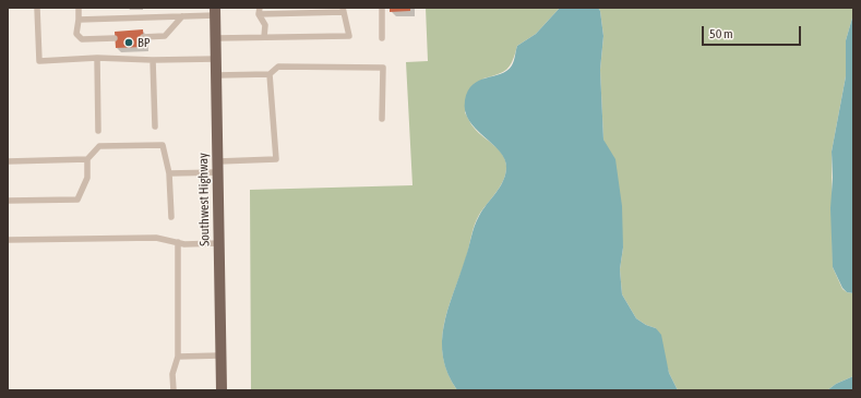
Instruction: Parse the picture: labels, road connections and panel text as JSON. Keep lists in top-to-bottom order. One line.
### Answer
{"streets":{"main road":["Southwest Highway"]},"places":["BP"],"scale_bar":"50 m"}
